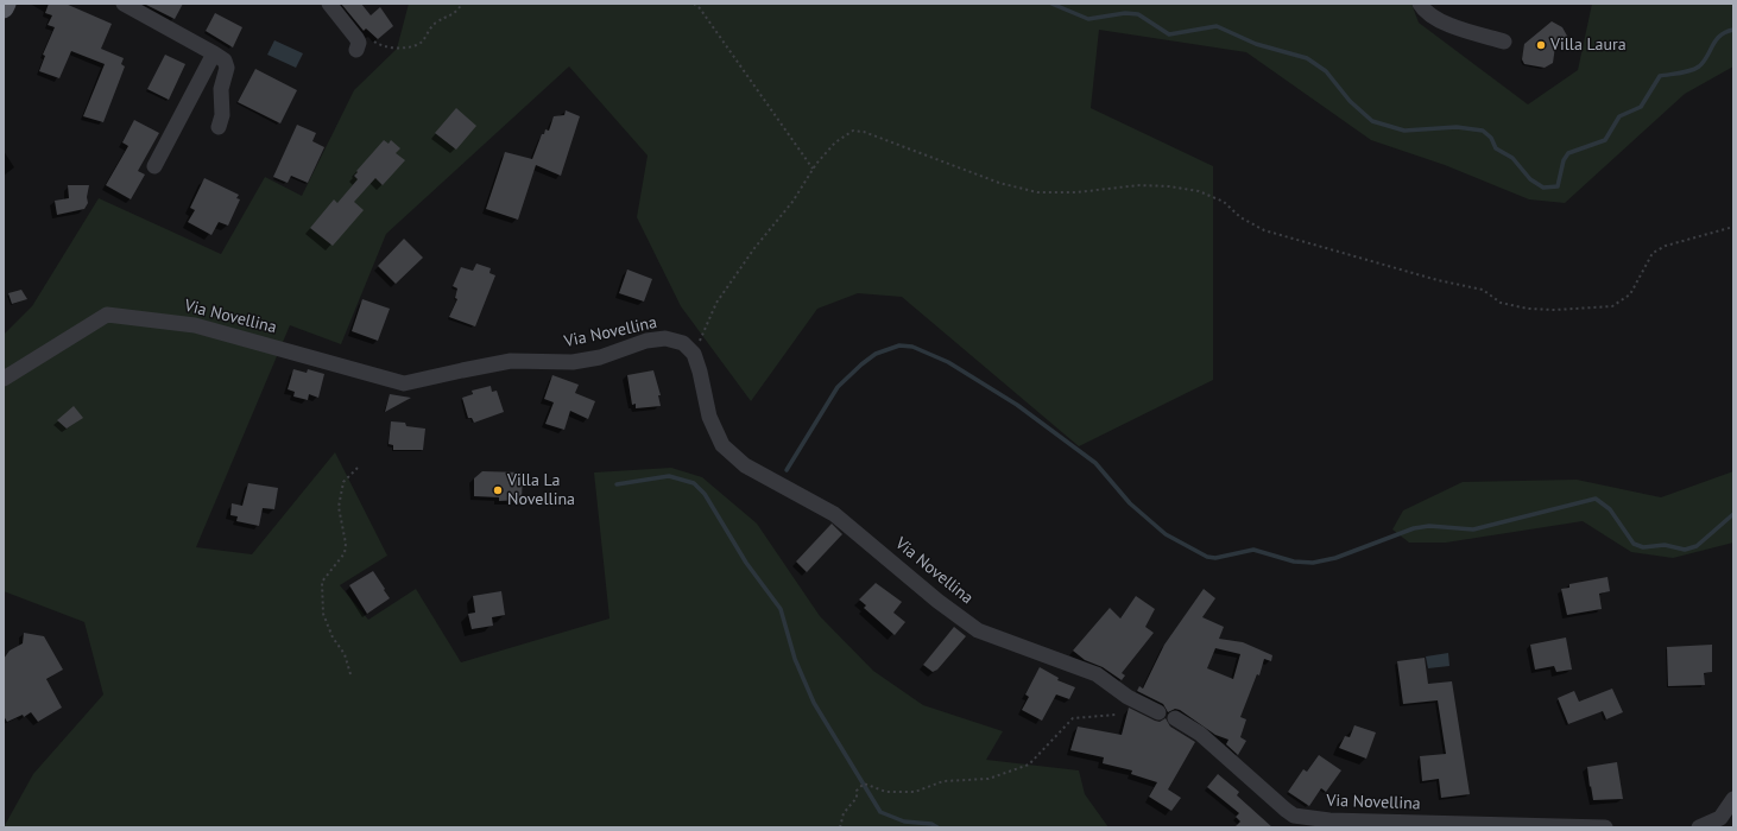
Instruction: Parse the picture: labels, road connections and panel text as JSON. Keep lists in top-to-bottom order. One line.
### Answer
{"streets":{"street":["Via Novellina"]},"places":["Villa Laura","Villa La Novellina"]}
